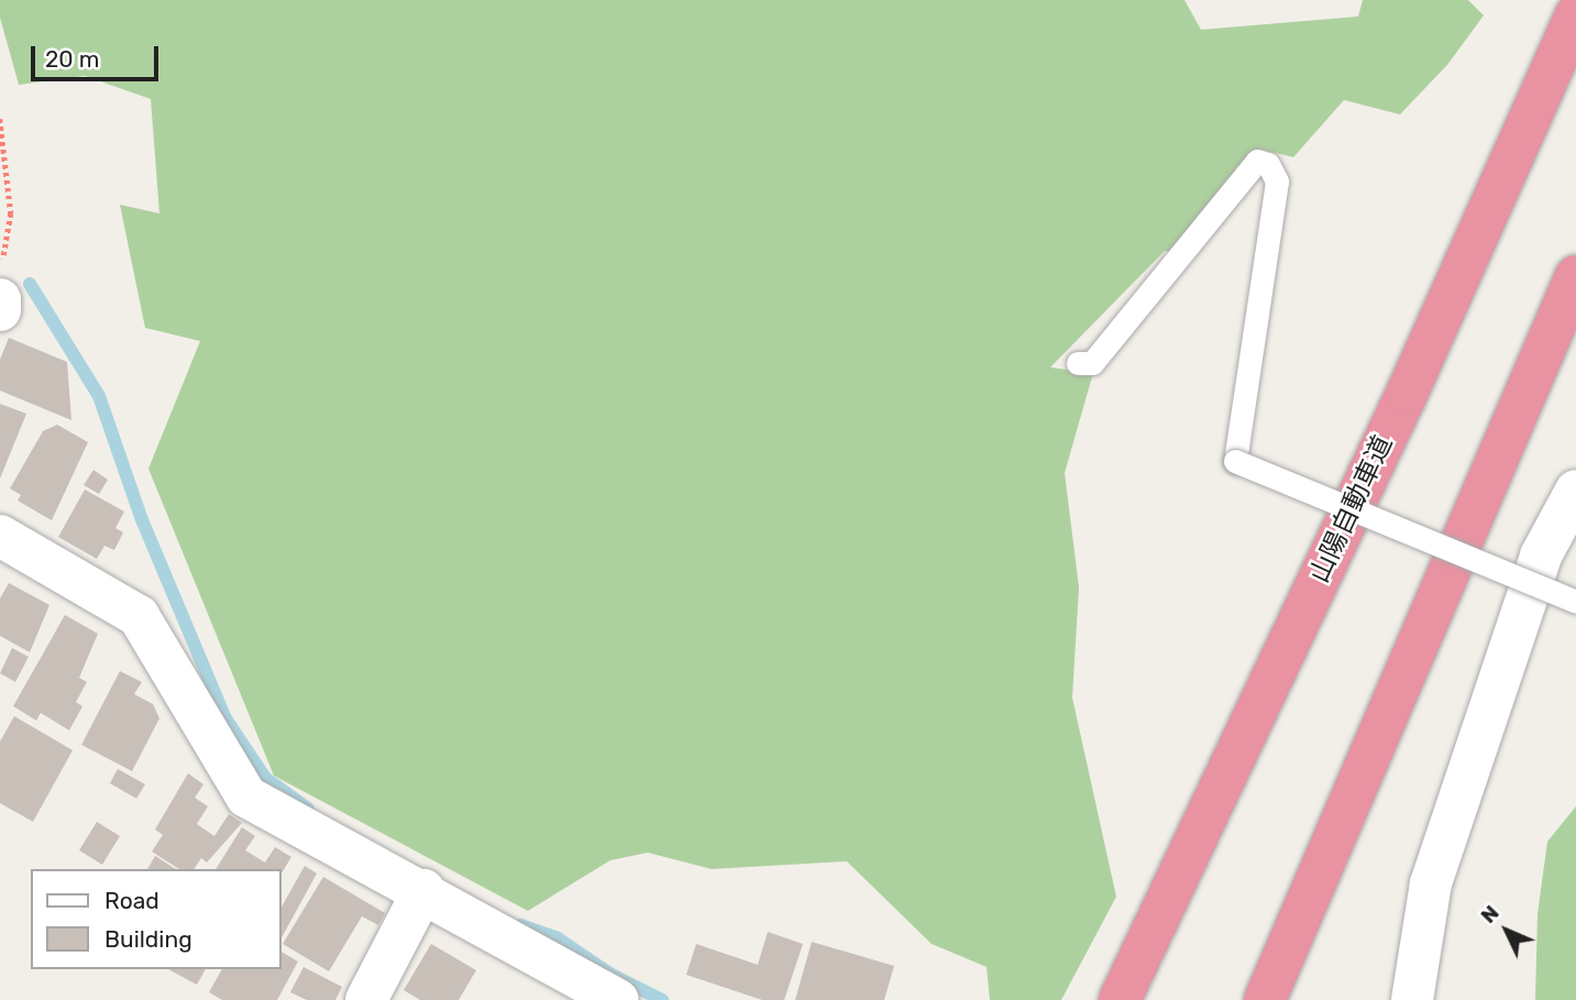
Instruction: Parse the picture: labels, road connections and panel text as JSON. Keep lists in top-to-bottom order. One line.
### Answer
{"streets":{"highway":["山陽自動車道"]},"legend":["Road","Building"],"scale_bar":"20 m","north":"top left"}
